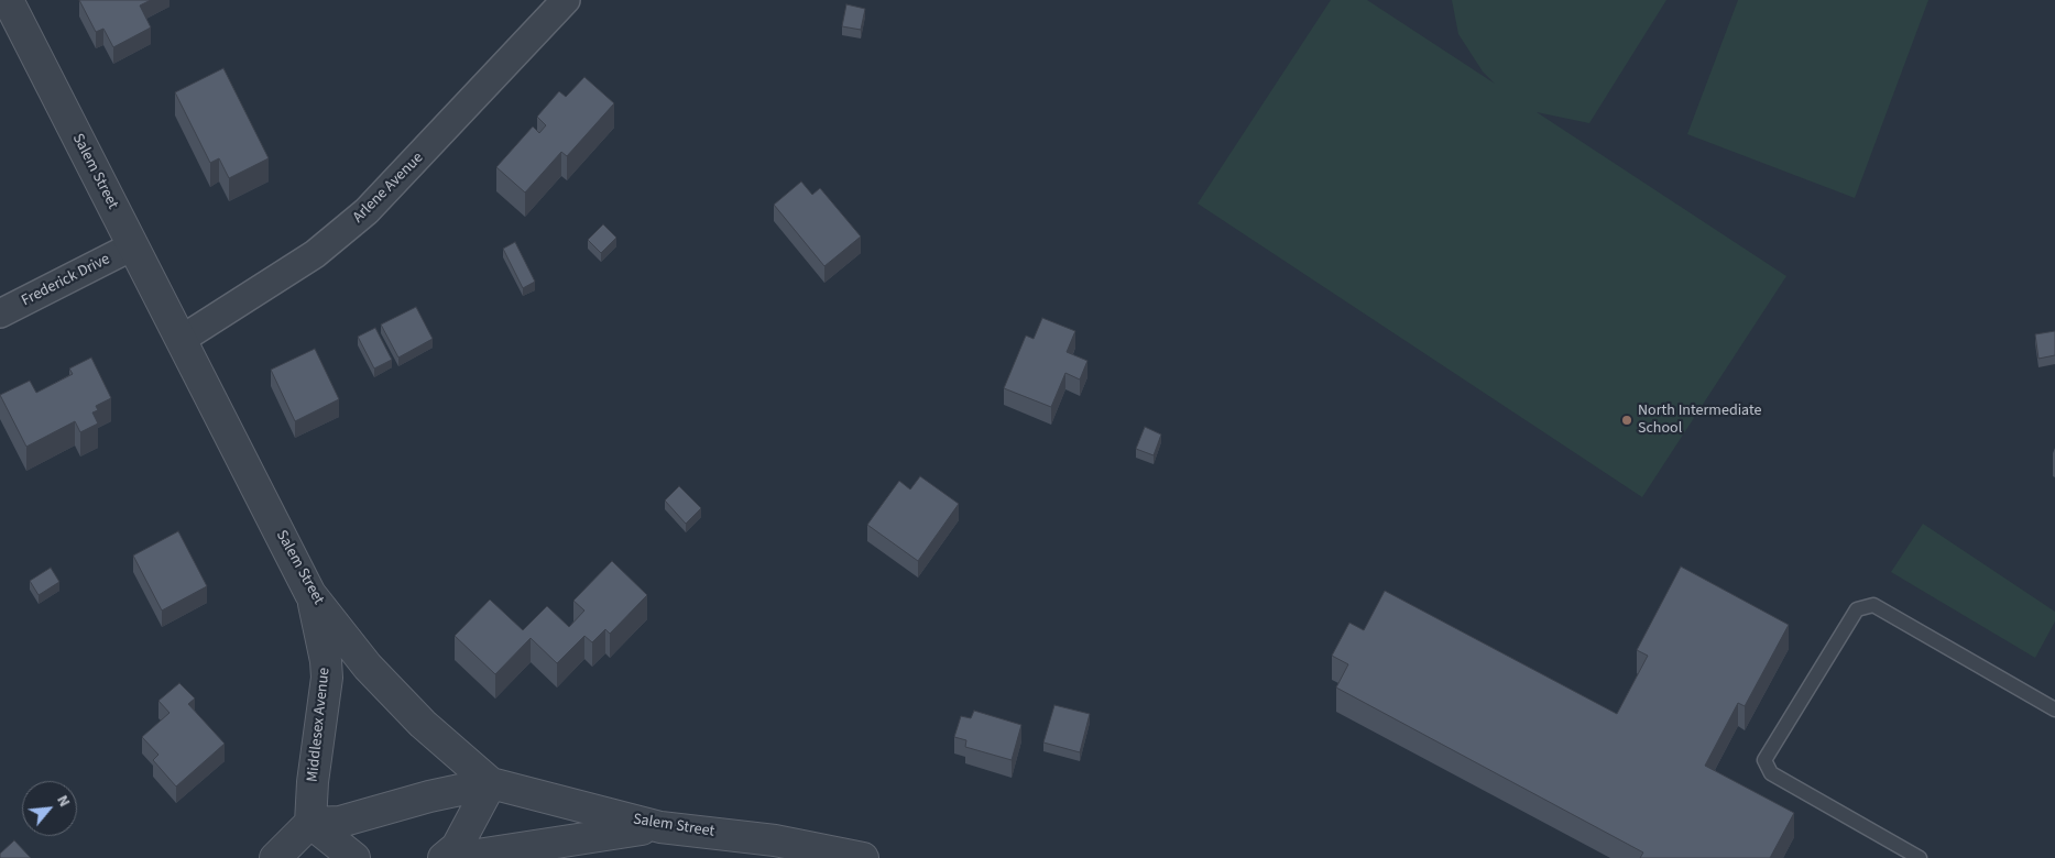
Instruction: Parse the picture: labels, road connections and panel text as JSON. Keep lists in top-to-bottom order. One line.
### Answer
{"streets":{"street":["Salem Street","Arlene Avenue","Frederick Drive","Middlesex Avenue"]},"crossings":[["Salem Street","Arlene Avenue"],["Salem Street","Frederick Drive"],["Salem Street","Middlesex Avenue"]],"places":["North Intermediate School"],"north":"top right"}
